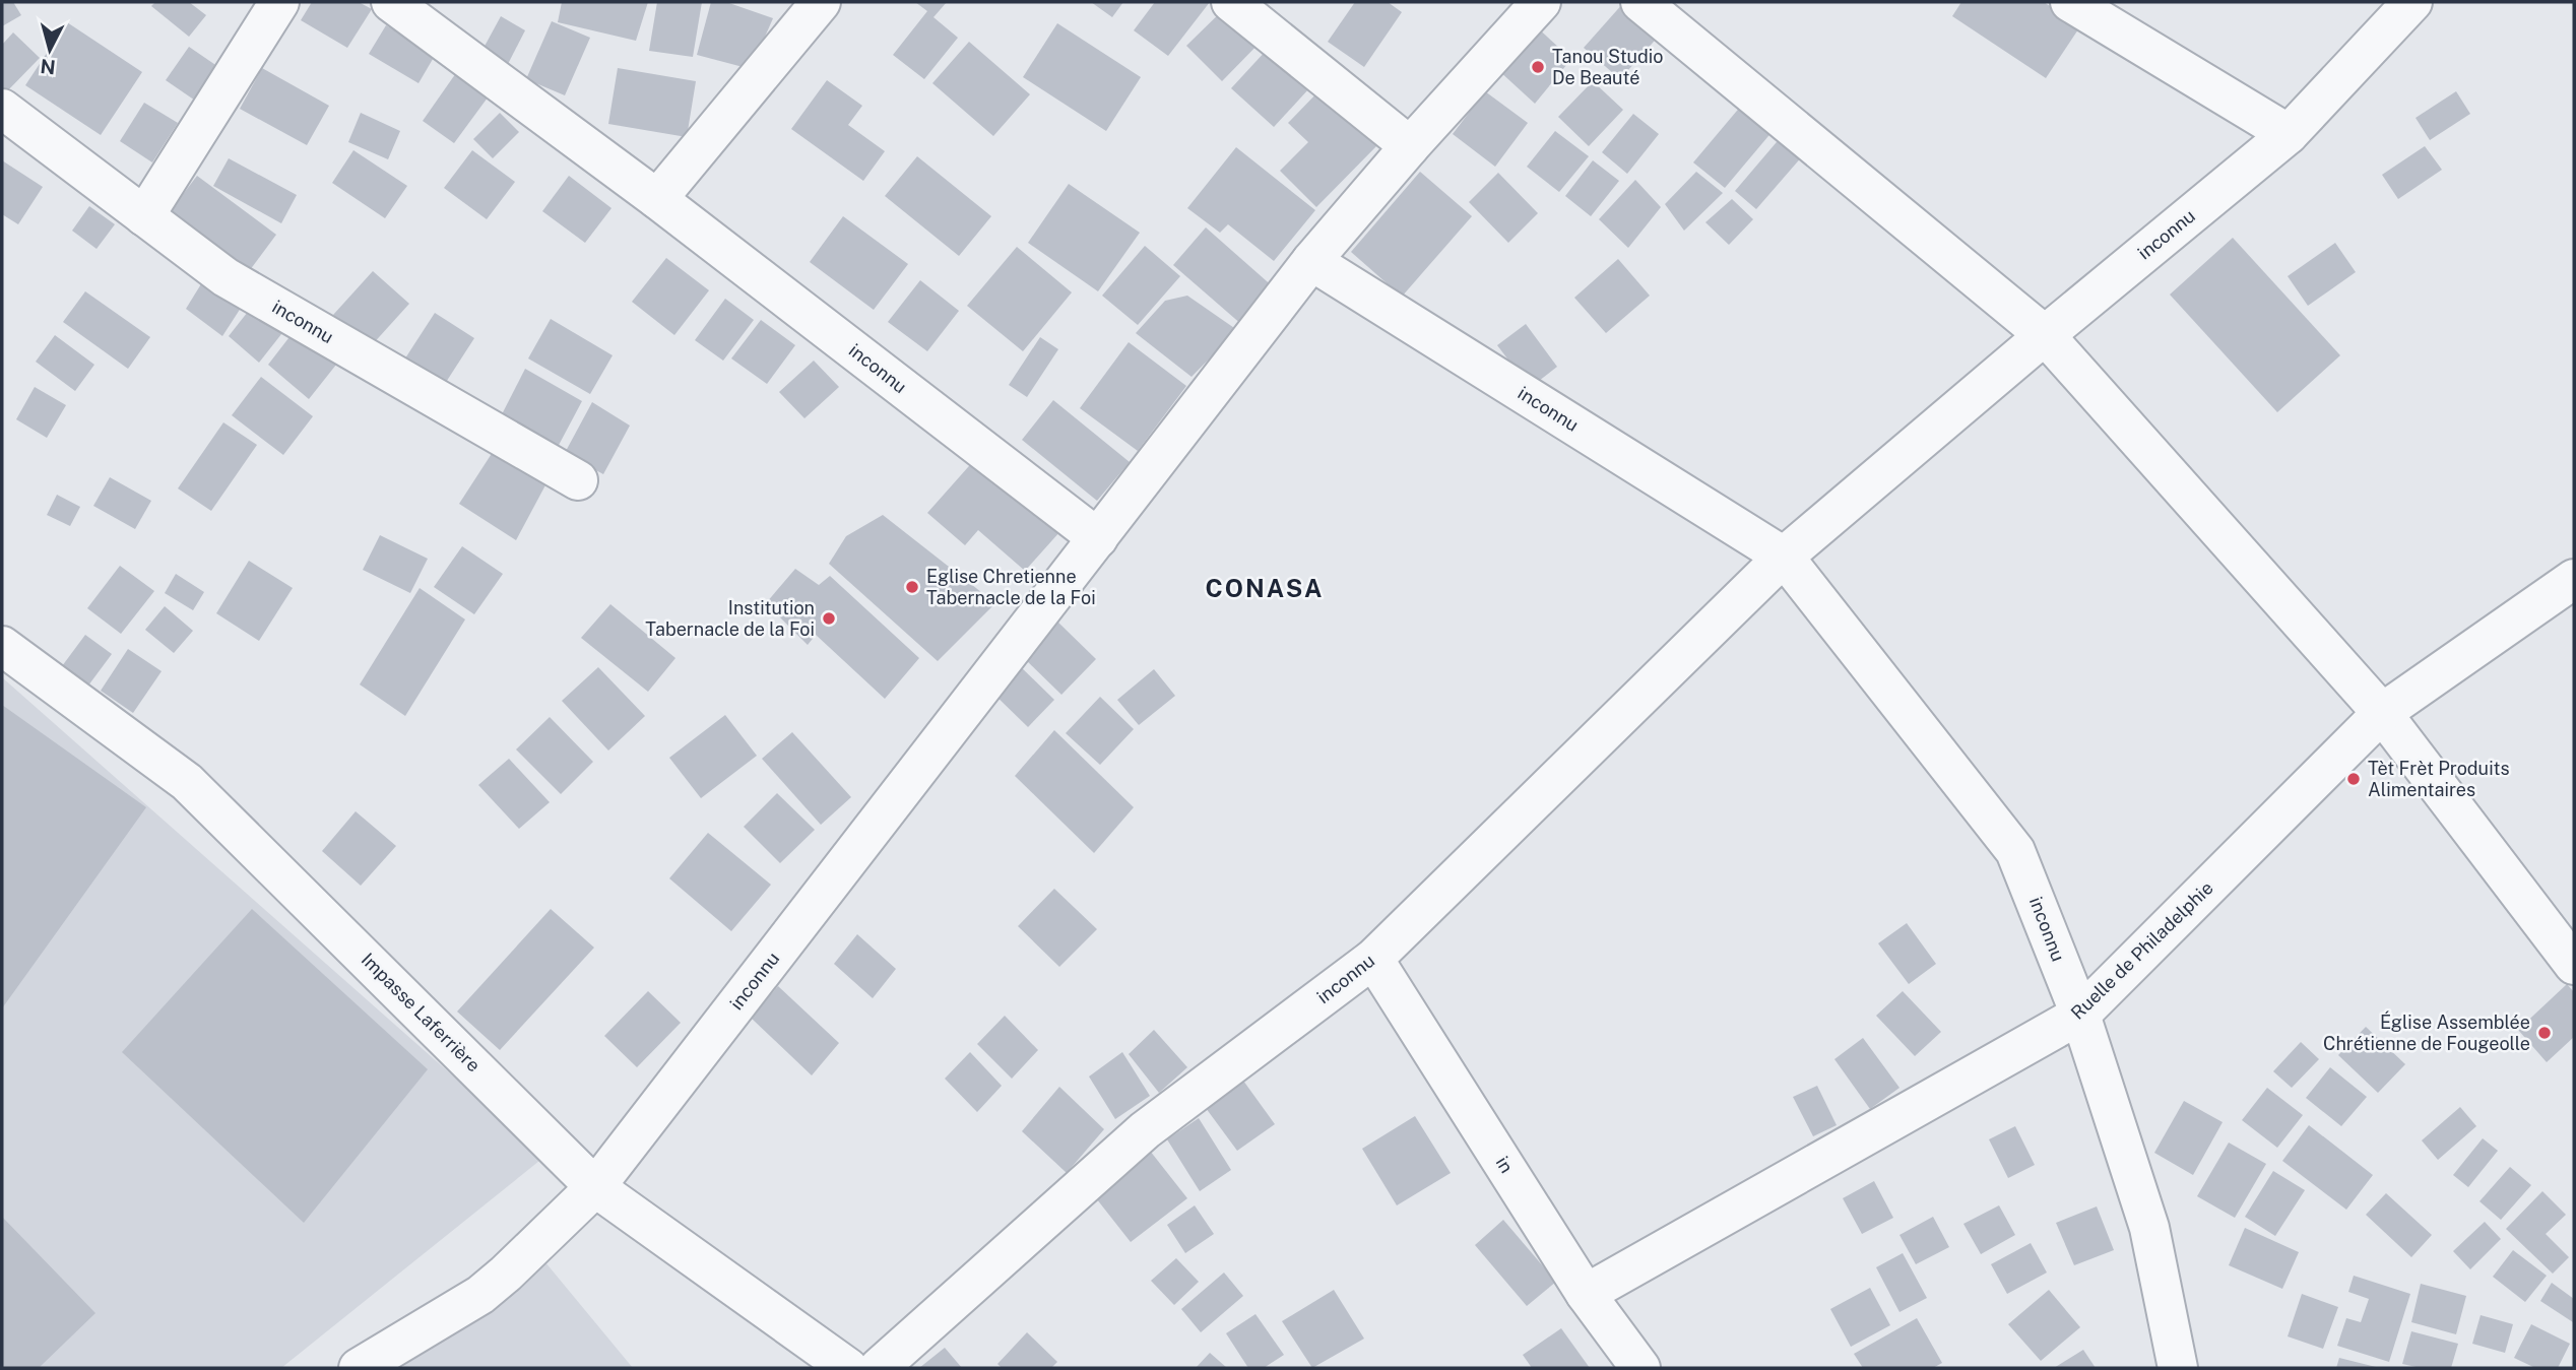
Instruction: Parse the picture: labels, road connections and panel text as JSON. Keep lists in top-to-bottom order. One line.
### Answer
{"streets":{"street":["inconnu","Ruelle de Philadelphie","Impasse Laferrière","in"]},"crossings":[["inconnu","Ruelle de Philadelphie"],["inconnu","Impasse Laferrière"],["inconnu","in"],["Ruelle de Philadelphie","in"]],"districts":["CONASA"],"places":["Tanou Studio De Beauté","Eglise Chretienne Tabernacle de la Foi","Institution Tabernacle de la Foi","Tèt Frèt Produits Alimentaires","Église Assemblée Chrétienne de Fougeolle"],"north":"bottom"}
